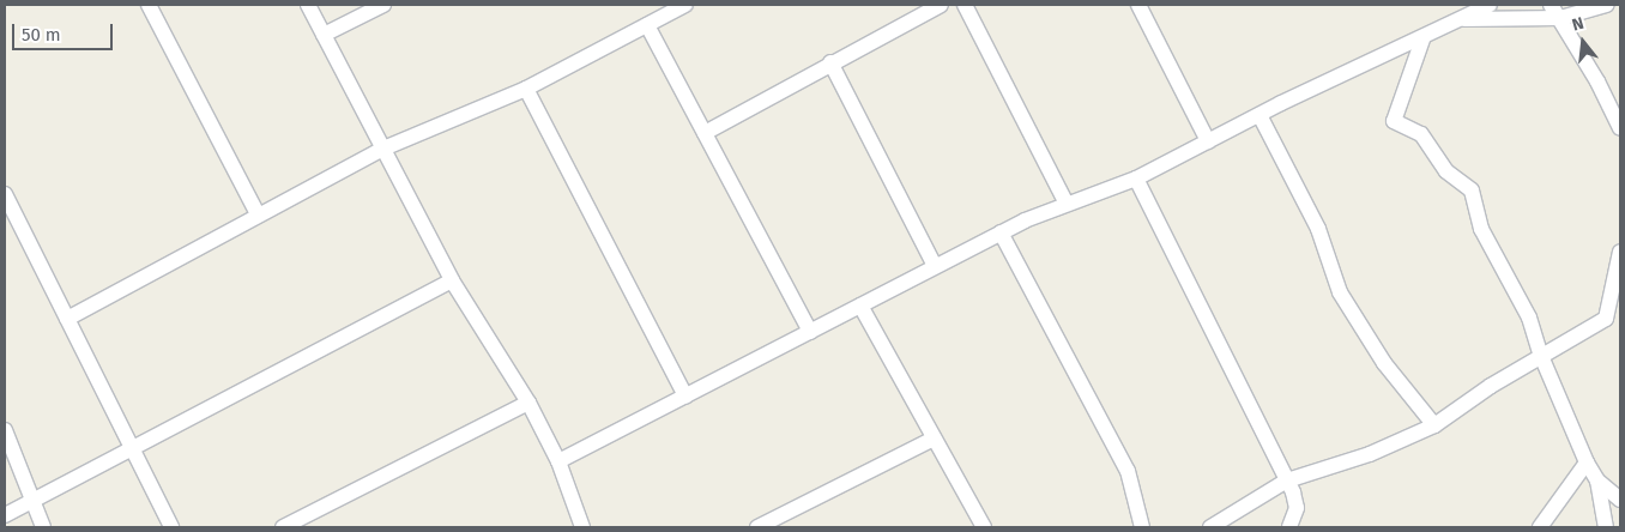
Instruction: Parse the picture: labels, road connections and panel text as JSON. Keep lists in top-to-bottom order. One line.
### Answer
{"scale_bar":"50 m","north":"top"}
